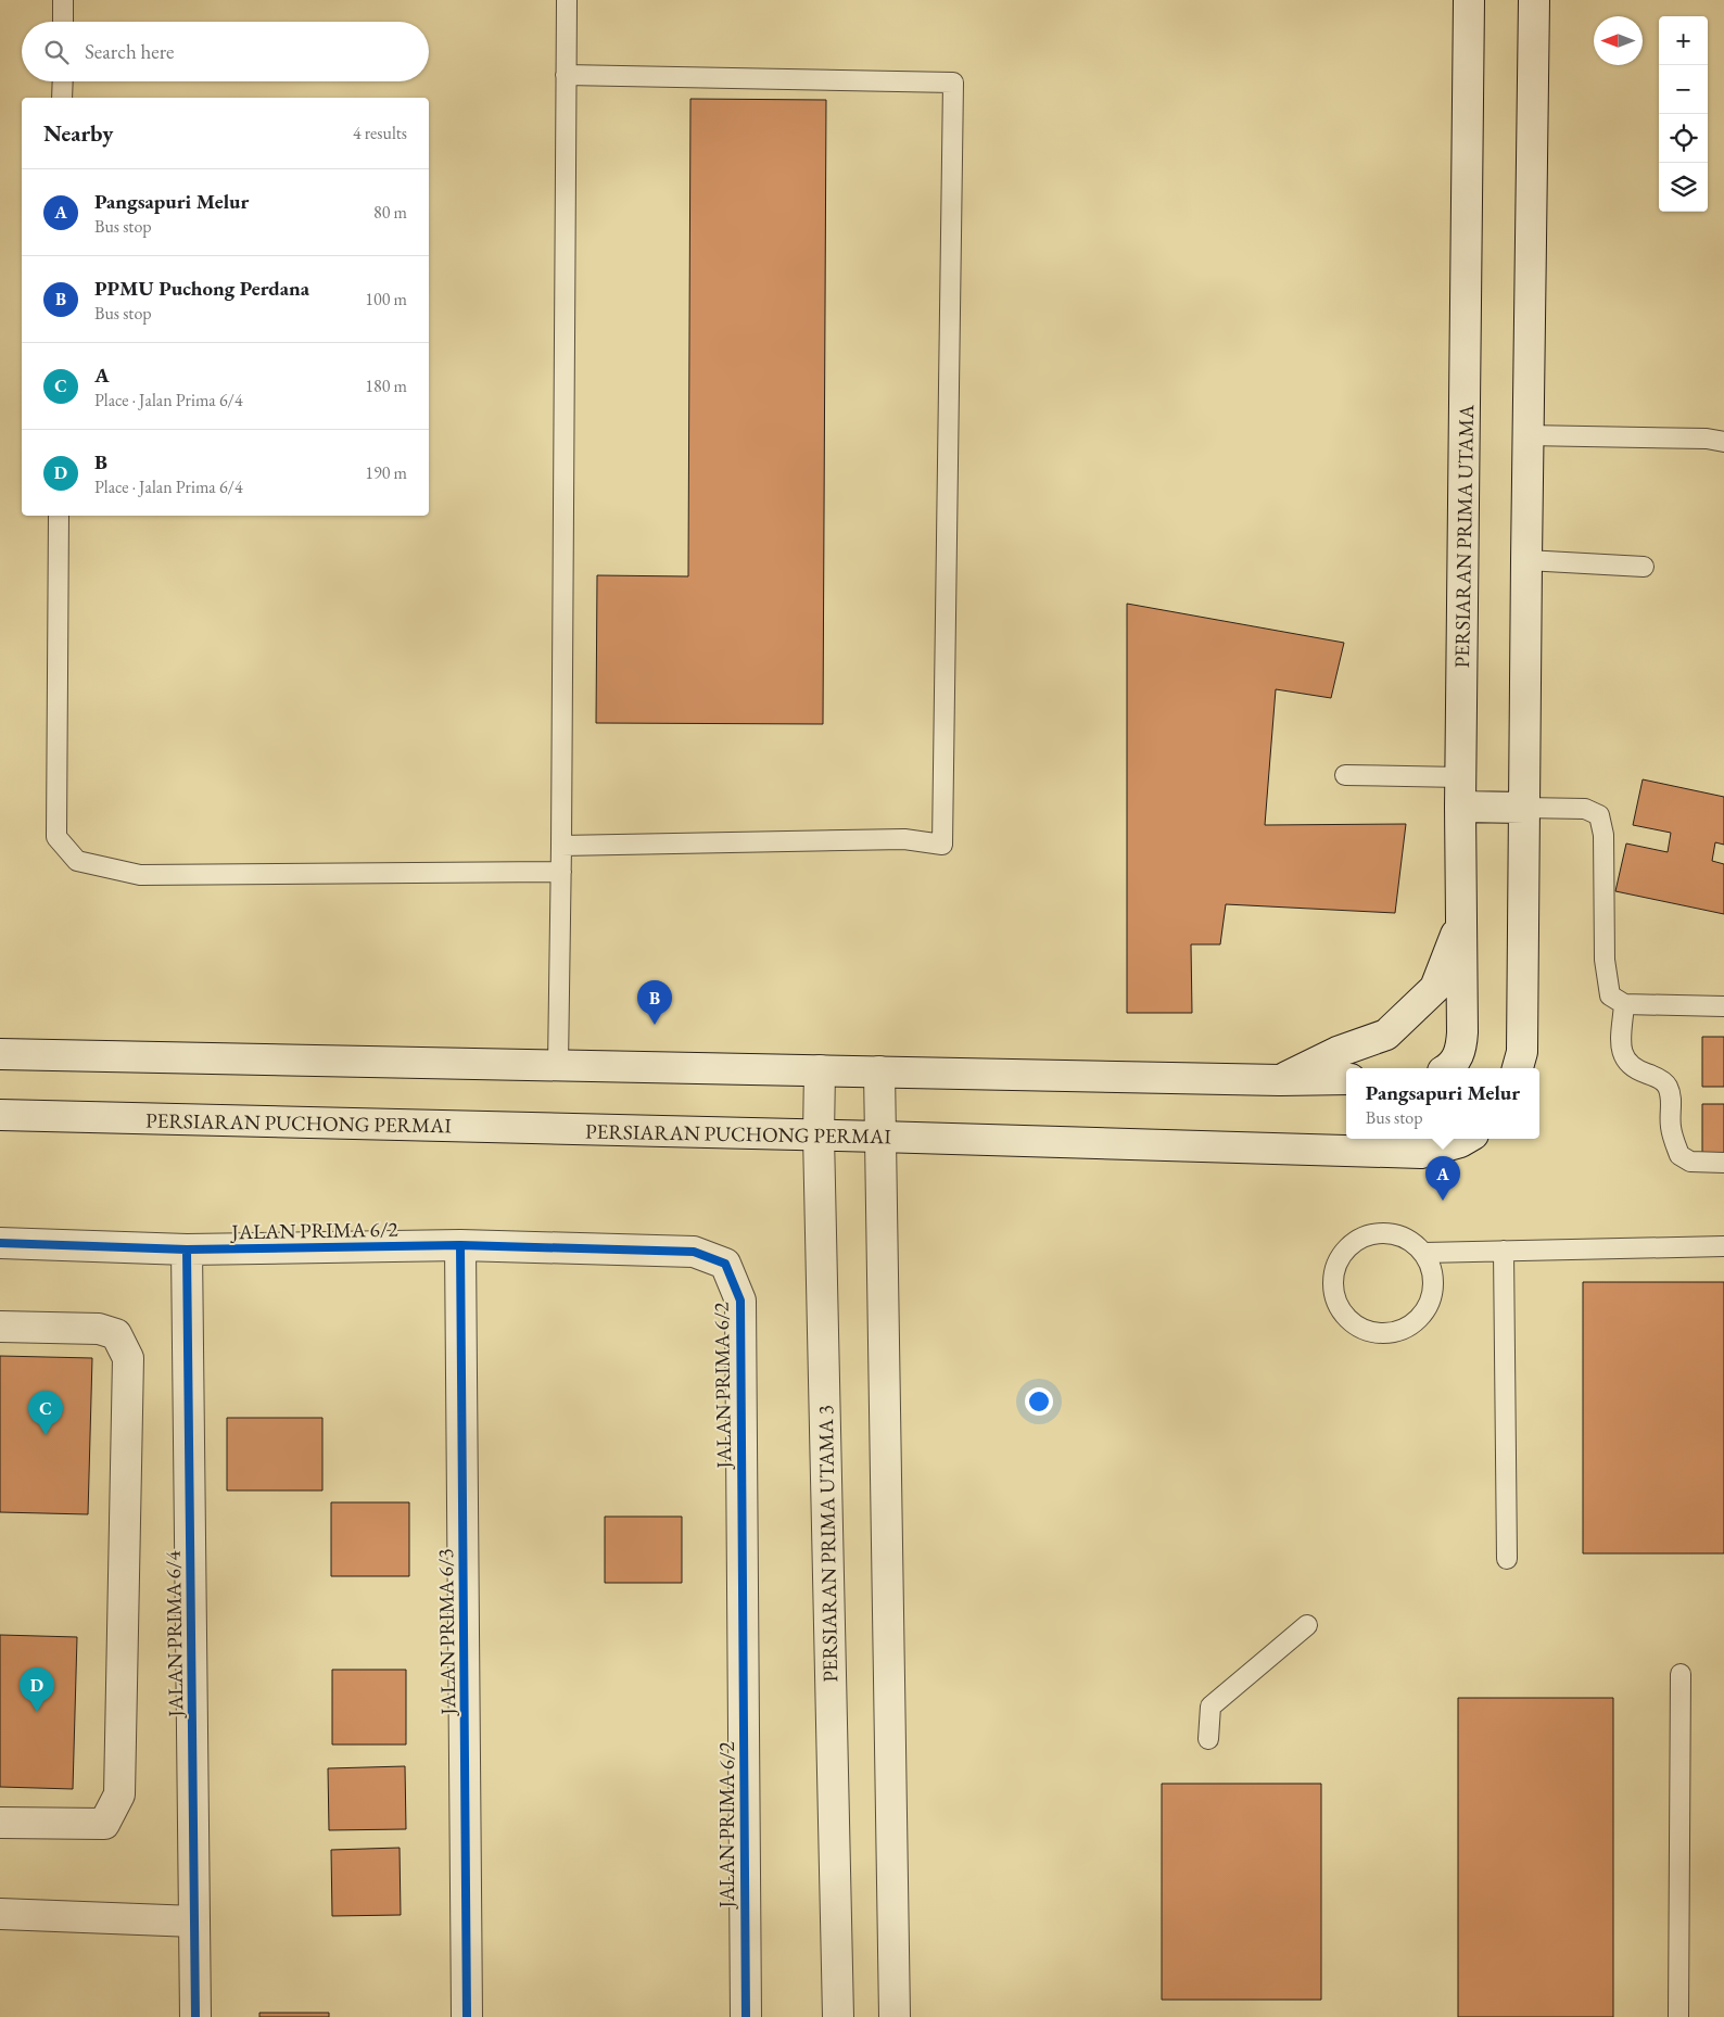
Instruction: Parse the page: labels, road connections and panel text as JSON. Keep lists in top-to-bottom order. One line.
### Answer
{"streets":{"street":["PERSIARAN PRIMA UTAMA","PERSIARAN PUCHONG PERMAI","JALAN PRIMA 6/2","PERSIARAN PRIMA UTAMA 3","JALAN PRIMA 6/3","JALAN PRIMA 6/4"]},"crossings":[["PERSIARAN PUCHONG PERMAI","PERSIARAN PRIMA UTAMA 3"],["JALAN PRIMA 6/2","JALAN PRIMA 6/3"],["JALAN PRIMA 6/2","JALAN PRIMA 6/4"]],"north":"left","page":{"map_buttons":["+","−"],"search":"Search here","heading":["Nearby","4 results"],"list":[{"mark":"A","name":"Pangsapuri Melur","note":"Bus stop","value":"80 m"},{"mark":"B","name":"PPMU Puchong Perdana","note":"Bus stop","value":"100 m"},{"mark":"C","name":"A","note":"Place · Jalan Prima 6/4","value":"180 m"},{"mark":"D","name":"B","note":"Place · Jalan Prima 6/4","value":"190 m"}],"pins":["B","A","C","D"],"popup":["Pangsapuri Melur","Bus stop"]}}
